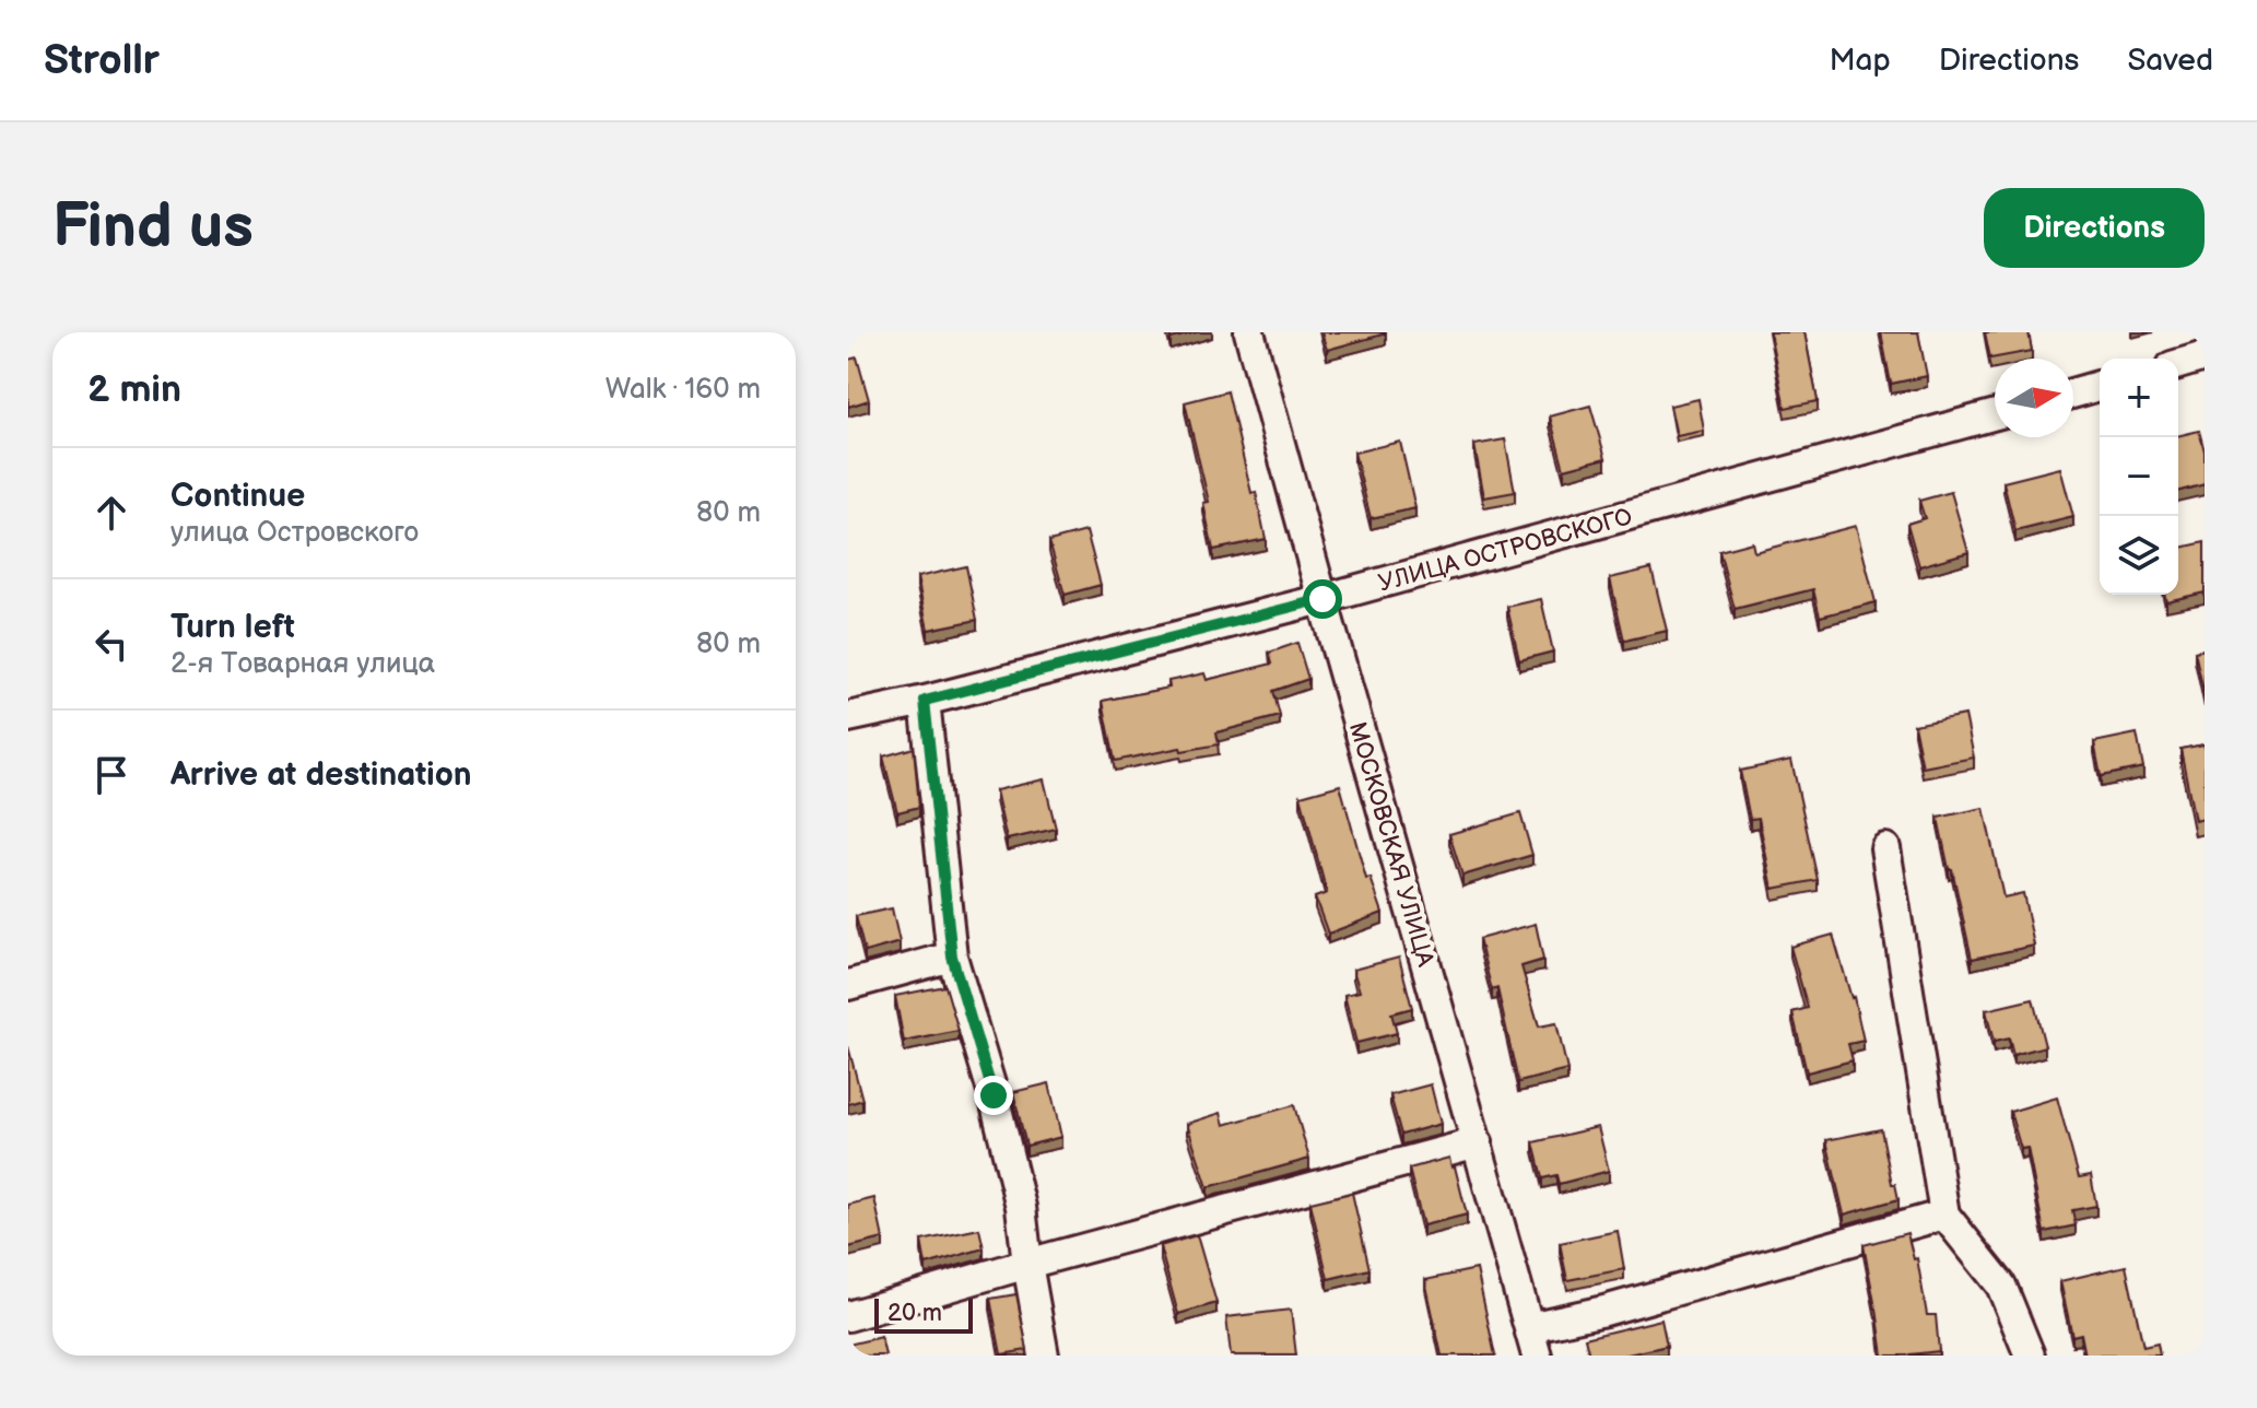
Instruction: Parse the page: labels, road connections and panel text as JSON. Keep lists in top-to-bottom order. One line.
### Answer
{"streets":{"street":["УЛИЦА ОСТРОВСКОГО","МОСКОВСКАЯ УЛИЦА"]},"crossings":[["УЛИЦА ОСТРОВСКОГО","МОСКОВСКАЯ УЛИЦА"]],"scale_bar":"20 m","north":"right","page":{"header":"Strollr","nav":["Map","Directions","Saved"],"buttons":"Directions","title":"Find us","heading":["2 min","Walk · 160 m"],"map_buttons":["+","−"],"list":[["Continue","улица Островского","80 m"],["Turn left","2-я Товарная улица","80 m"],"Arrive at destination"],"scale":"20 m"}}
